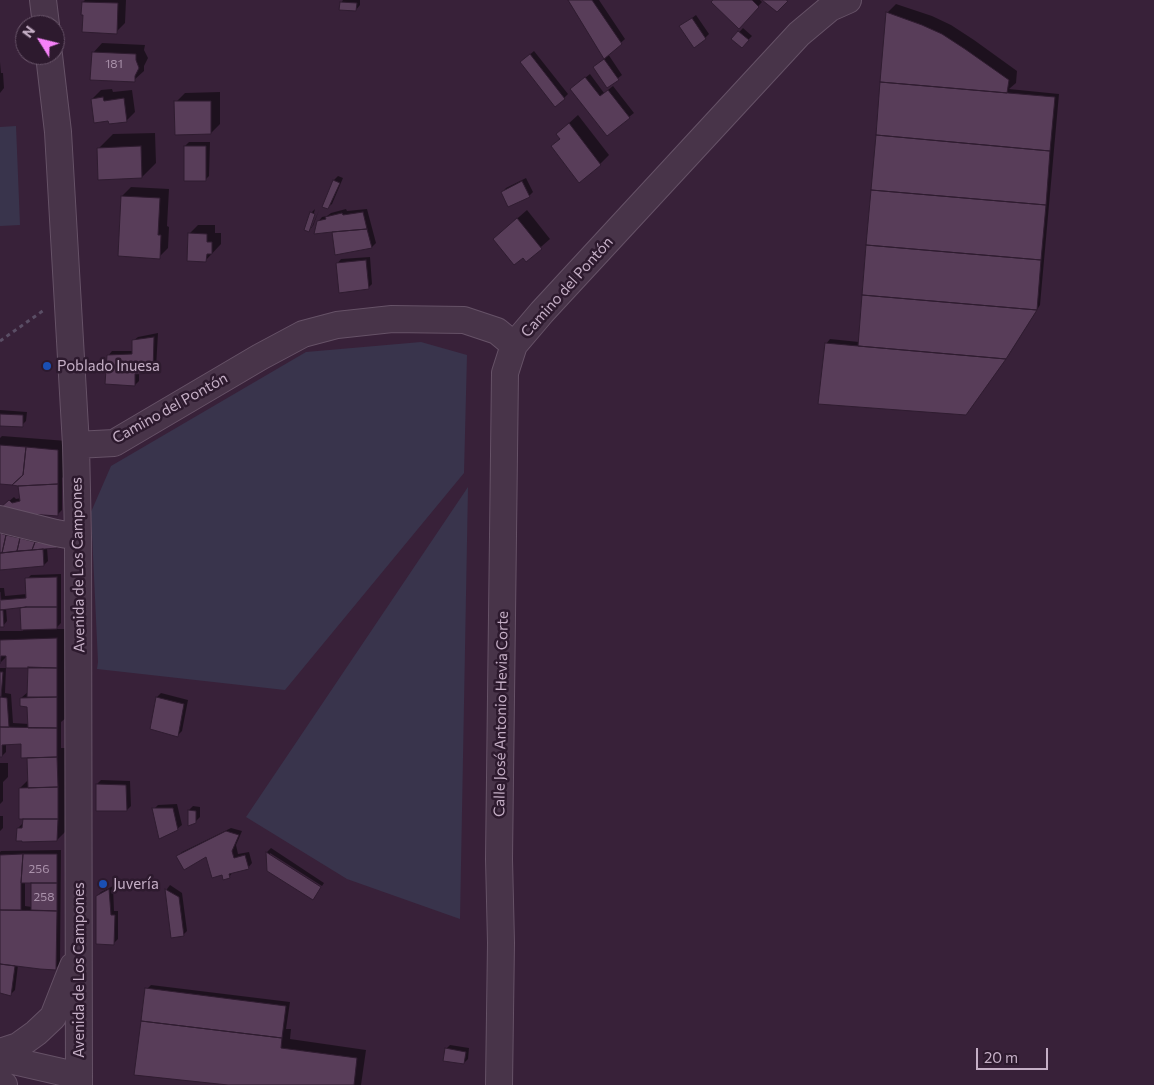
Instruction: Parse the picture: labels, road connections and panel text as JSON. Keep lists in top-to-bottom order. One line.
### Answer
{"streets":{"street":["Camino del Pontón","Avenida de Los Campones","Calle José Antonio Hevia Corte"]},"crossings":[["Camino del Pontón","Avenida de Los Campones"],["Camino del Pontón","Calle José Antonio Hevia Corte"]],"places":["Poblado Inuesa","Juvería"],"house_numbers":["181","256","258"],"scale_bar":"20 m","north":"top left"}
